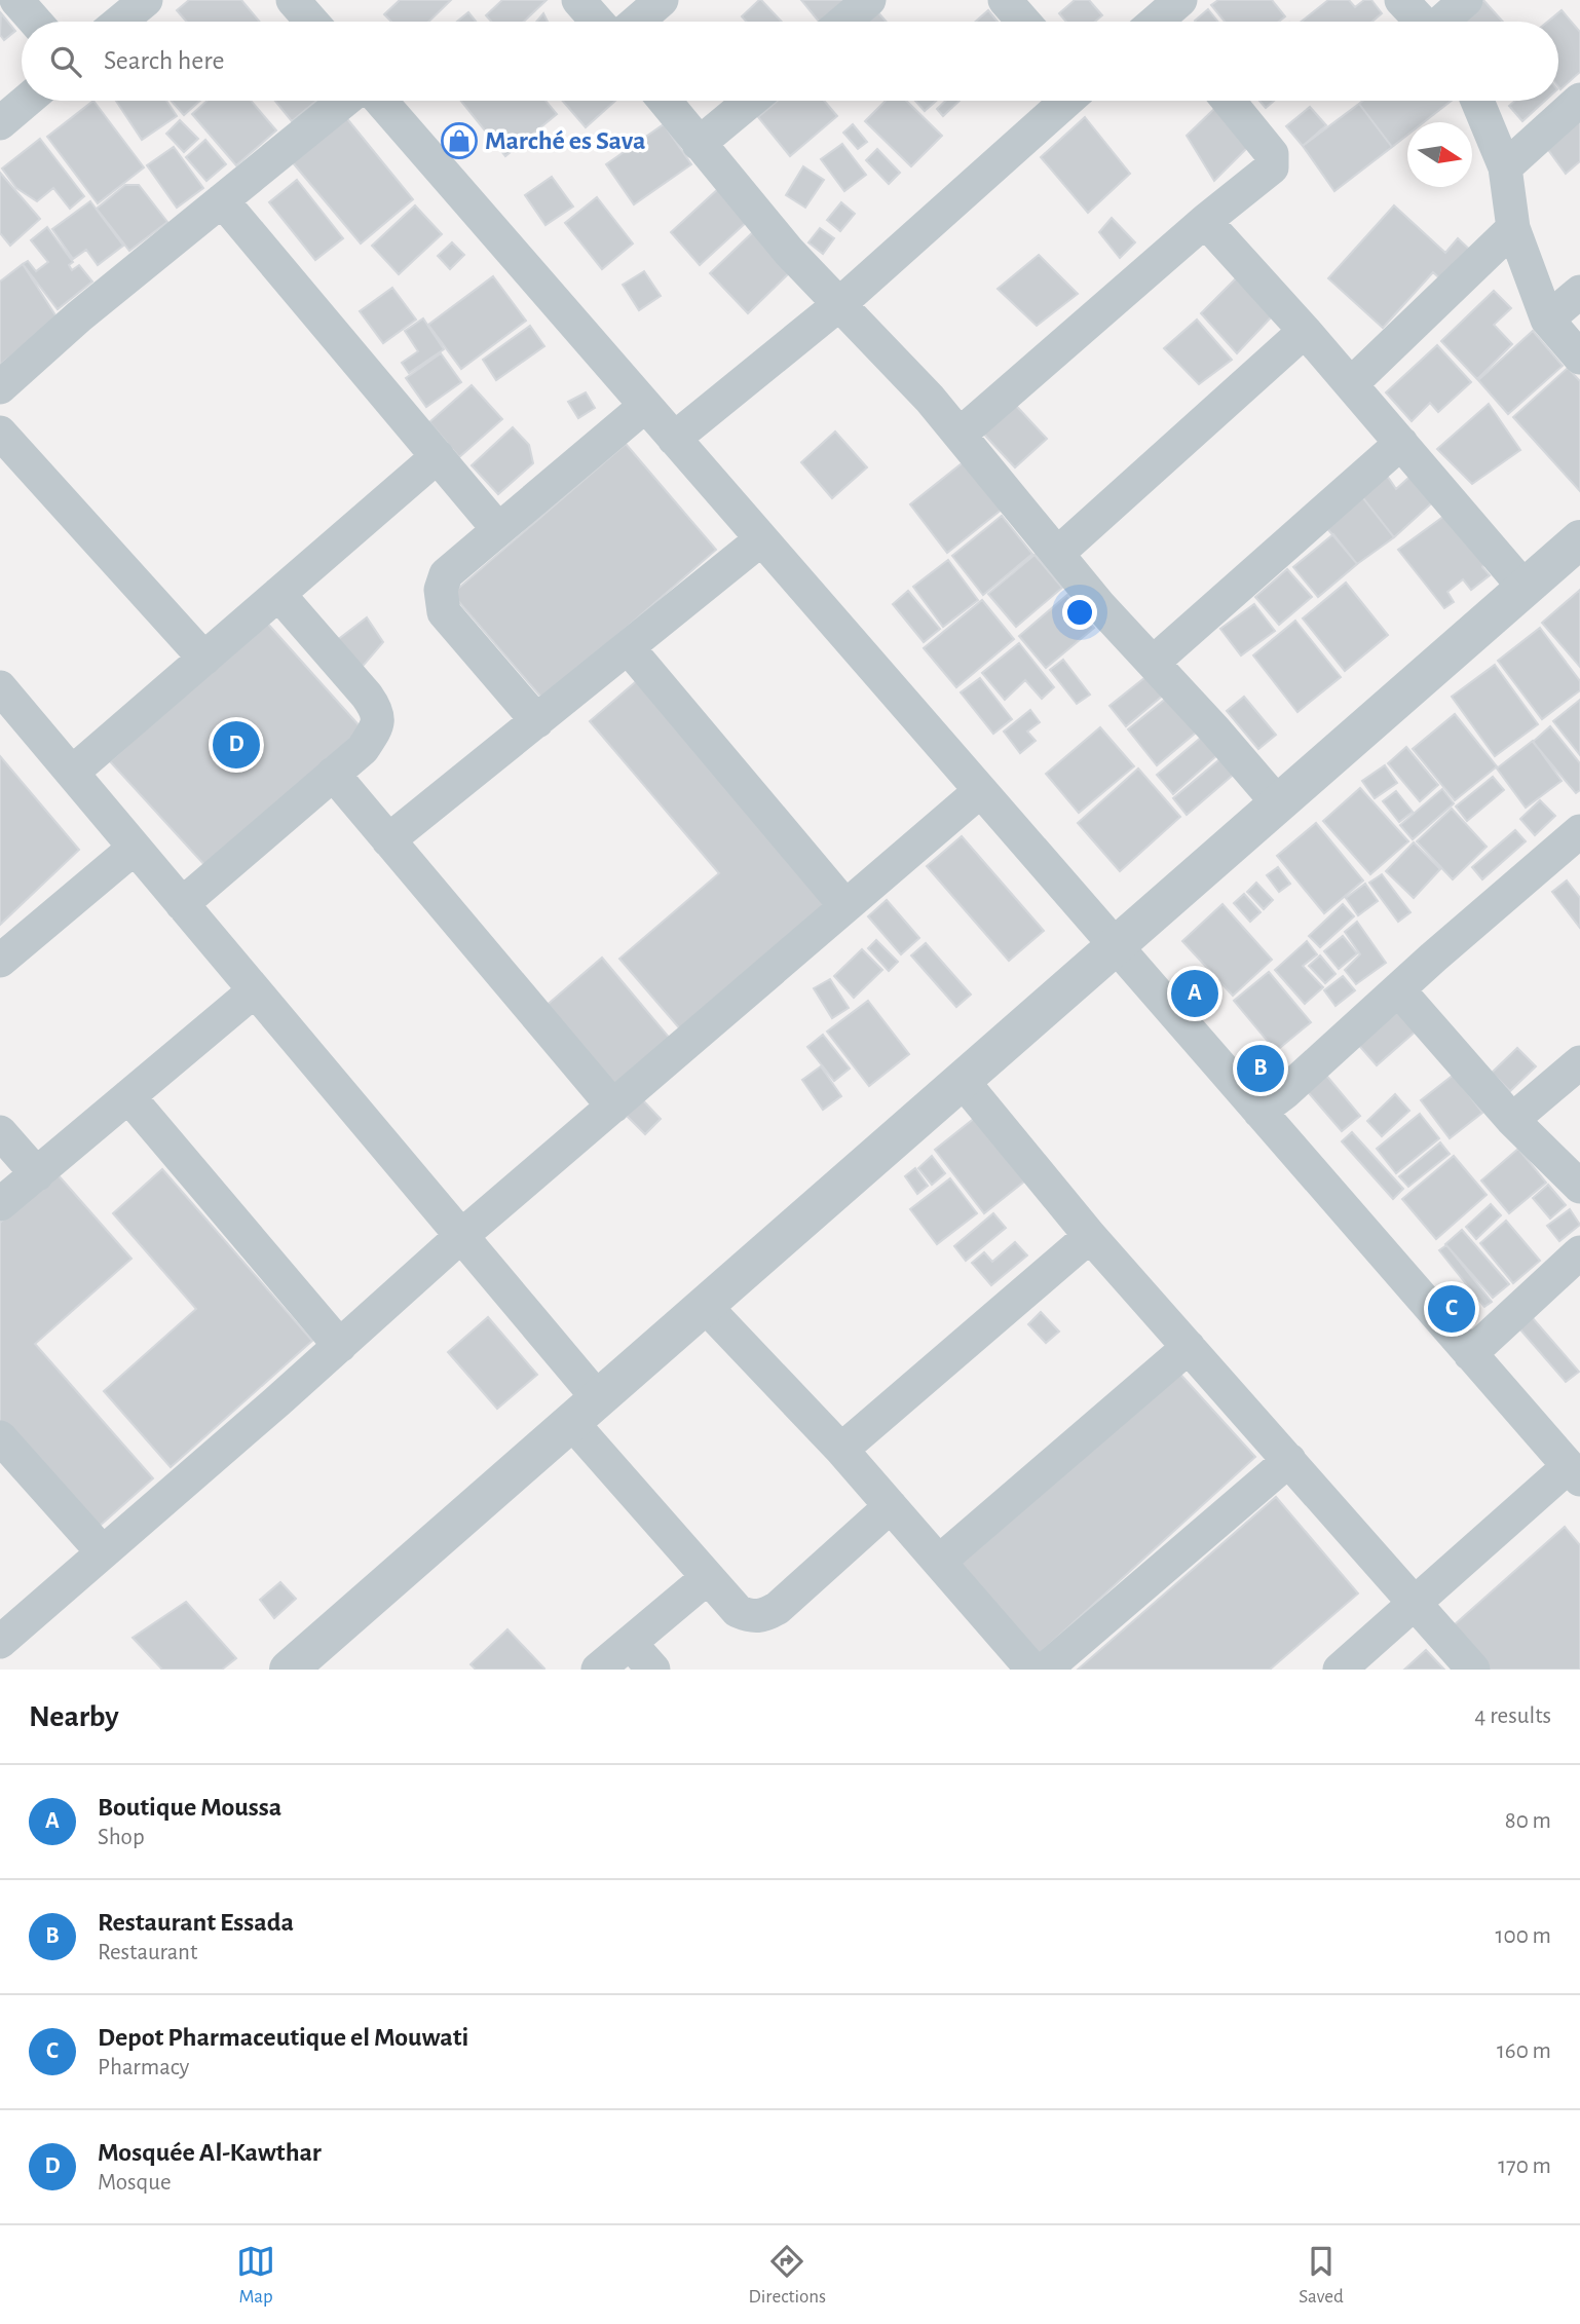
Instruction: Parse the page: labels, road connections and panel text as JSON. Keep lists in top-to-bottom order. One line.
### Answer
{"places":{"shop":["Marché es Sava"]},"north":"right","page":{"search":"Search here","pins":["D","A","B","C"],"heading":["Nearby","4 results"],"list":[{"mark":"A","name":"Boutique Moussa","note":"Shop","value":"80 m"},{"mark":"B","name":"Restaurant Essada","note":"Restaurant","value":"100 m"},{"mark":"C","name":"Depot Pharmaceutique el Mouwati","note":"Pharmacy","value":"160 m"},{"mark":"D","name":"Mosquée Al-Kawthar","note":"Mosque","value":"170 m"}],"nav":["Map","Directions","Saved"]}}
